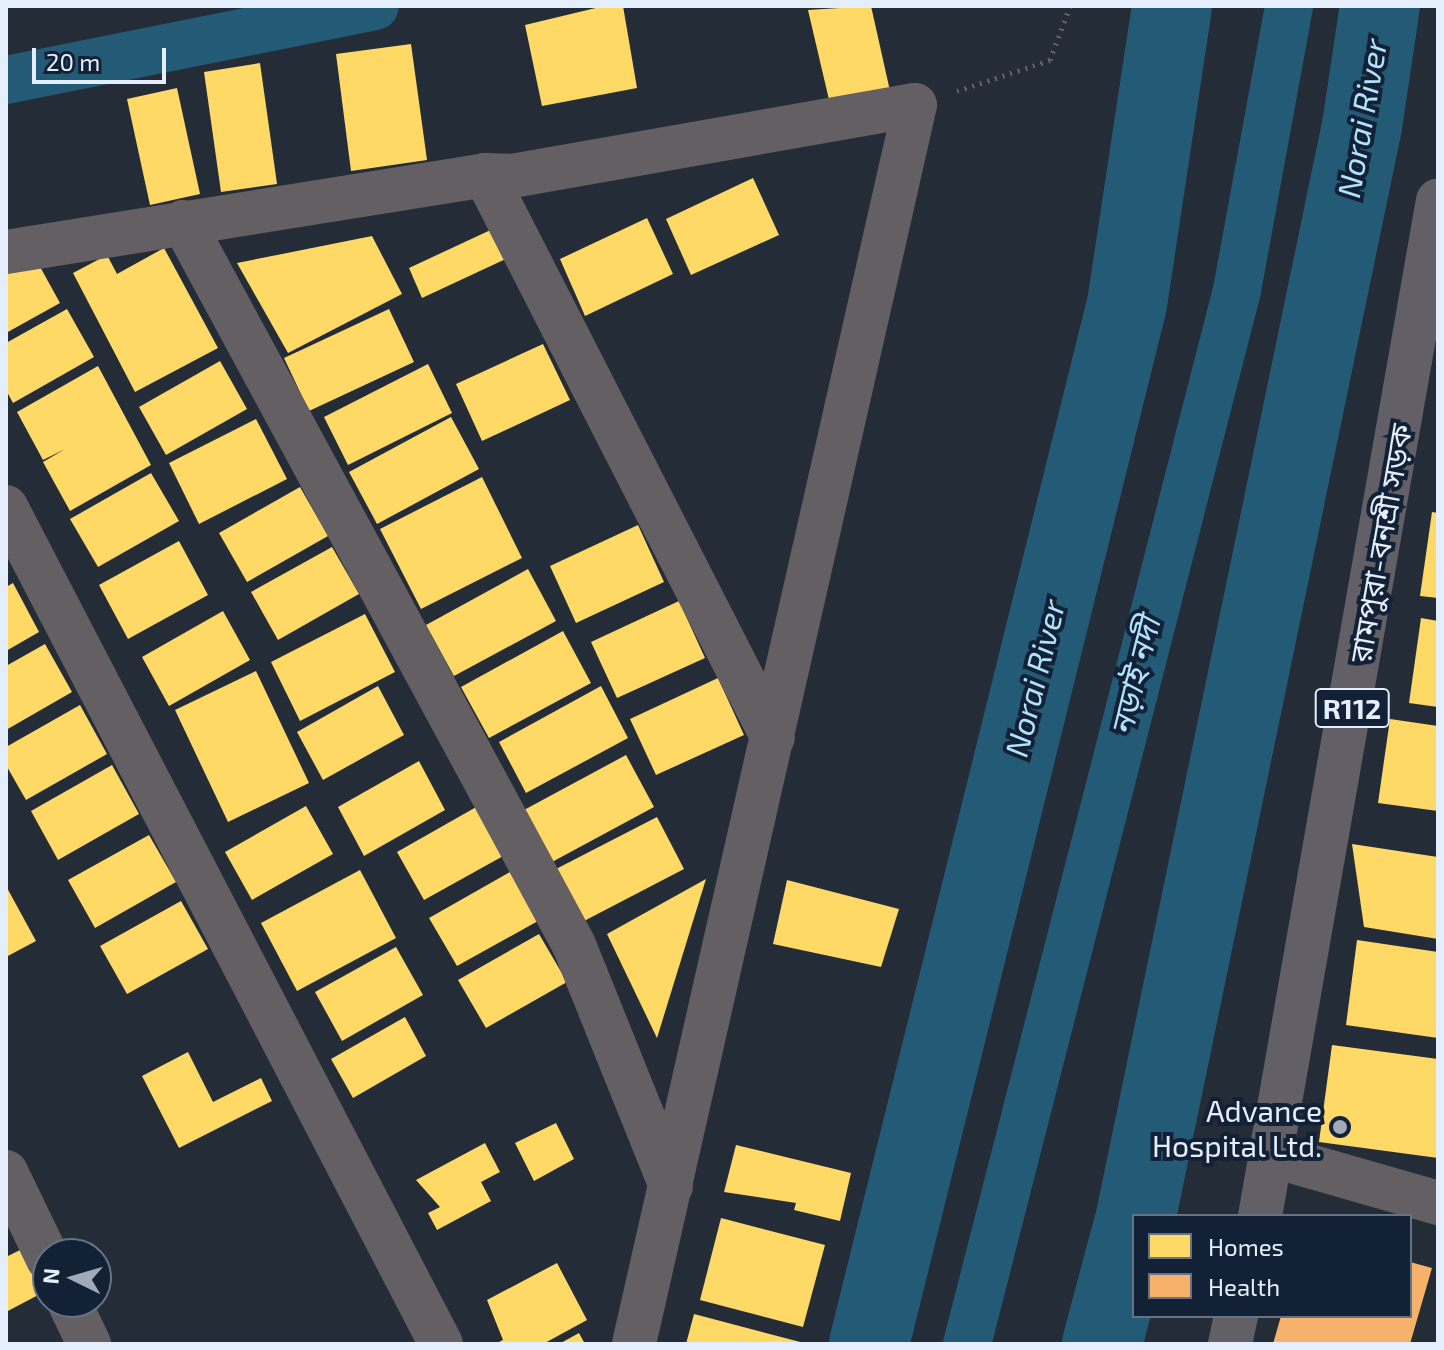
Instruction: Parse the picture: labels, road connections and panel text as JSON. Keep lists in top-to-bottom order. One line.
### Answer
{"streets":{"main road":["রামপুরা-বনশ্রী সড়ক","R112"]},"water":["Norai River","নড়াই নদী"],"places":["Advance Hospital Ltd."],"legend":["Homes","Health"],"scale_bar":"20 m","north":"left"}
